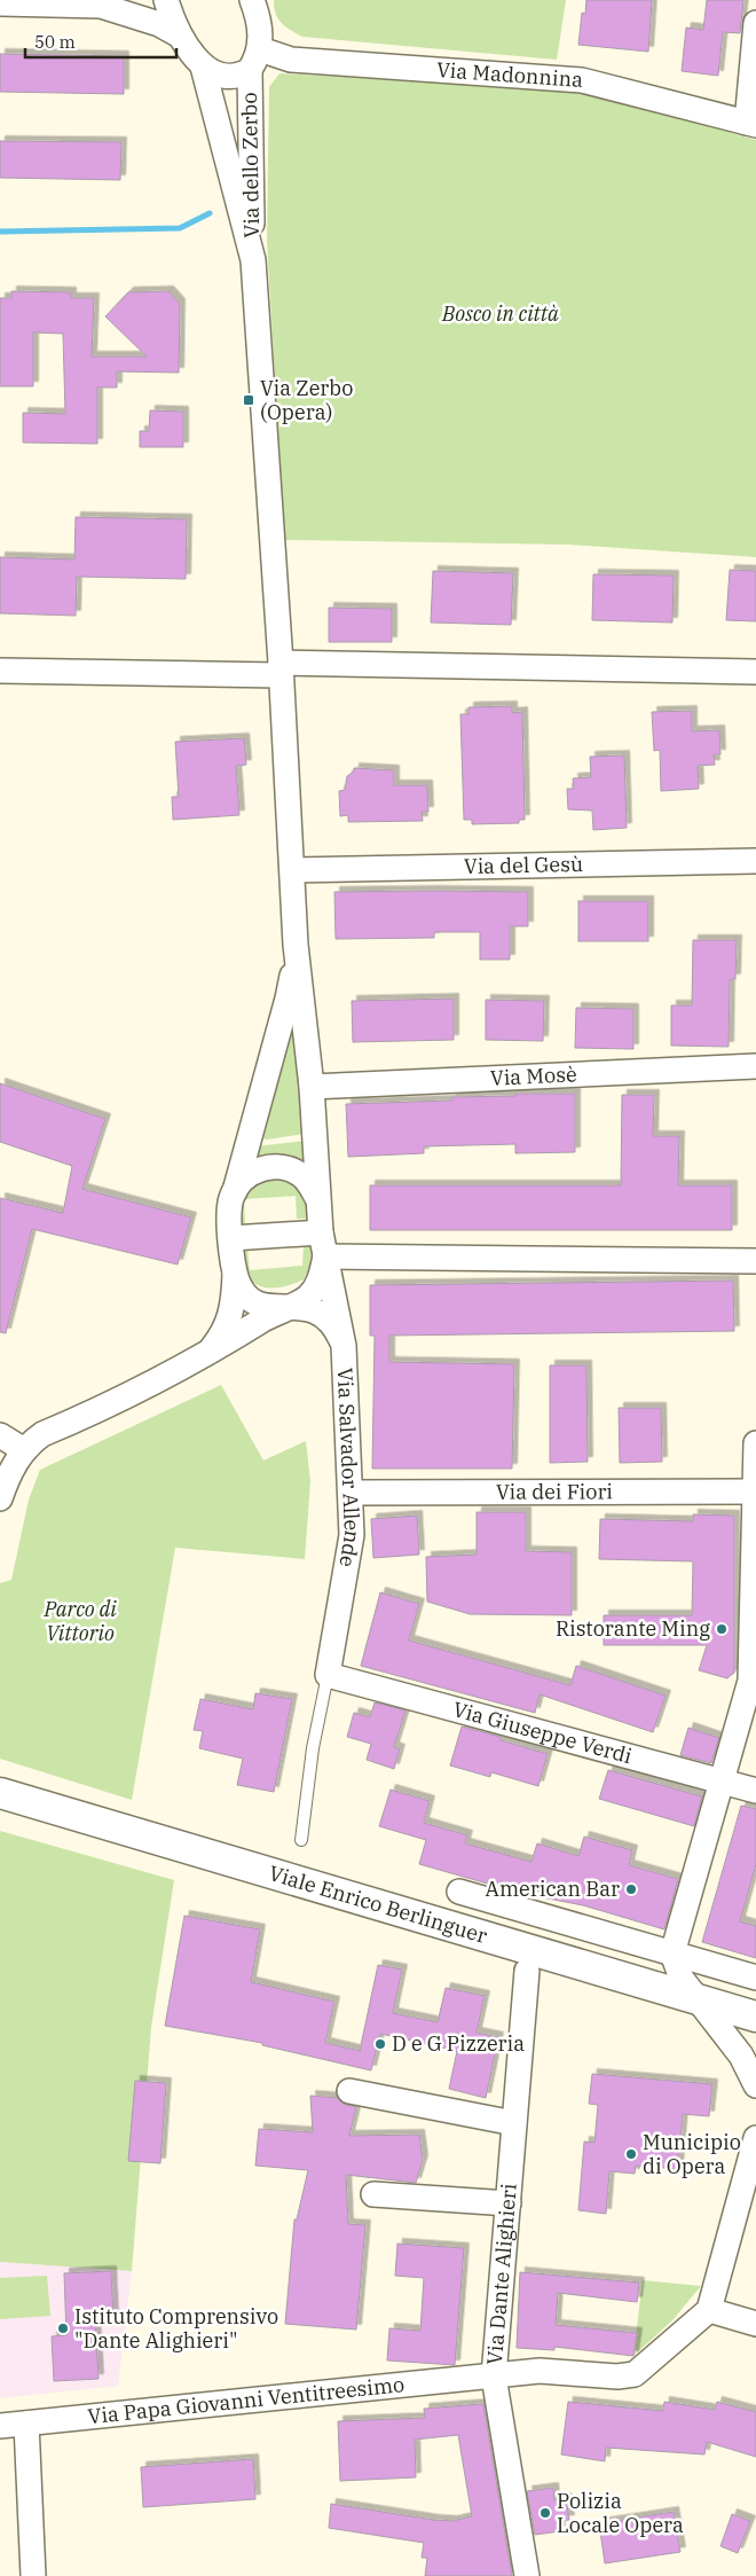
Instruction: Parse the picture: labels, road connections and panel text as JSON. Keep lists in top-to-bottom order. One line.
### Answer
{"streets":{"street":["Via Madonnina","Via dello Zerbo","Via del Gesù","Via Mosè","Via Salvador Allende","Via dei Fiori","Via Giuseppe Verdi","Viale Enrico Berlinguer","Via Dante Alighieri","Via Papa Giovanni Ventitreesimo"]},"crossings":[["Via Madonnina","Via dello Zerbo"],["Via Mosè","Via Salvador Allende"],["Via Salvador Allende","Via dei Fiori"],["Via Salvador Allende","Via Giuseppe Verdi"],["Via Dante Alighieri","Via Papa Giovanni Ventitreesimo"]],"parks":["Bosco in città","Parco di Vittorio"],"places":{"transit":["Via Zerbo (Opera)"],"other":["Ristorante Ming","American Bar","D e G Pizzeria","Municipio di Opera","Istituto Comprensivo \"Dante Alighieri\"","Polizia Locale Opera"]},"scale_bar":"50 m"}
